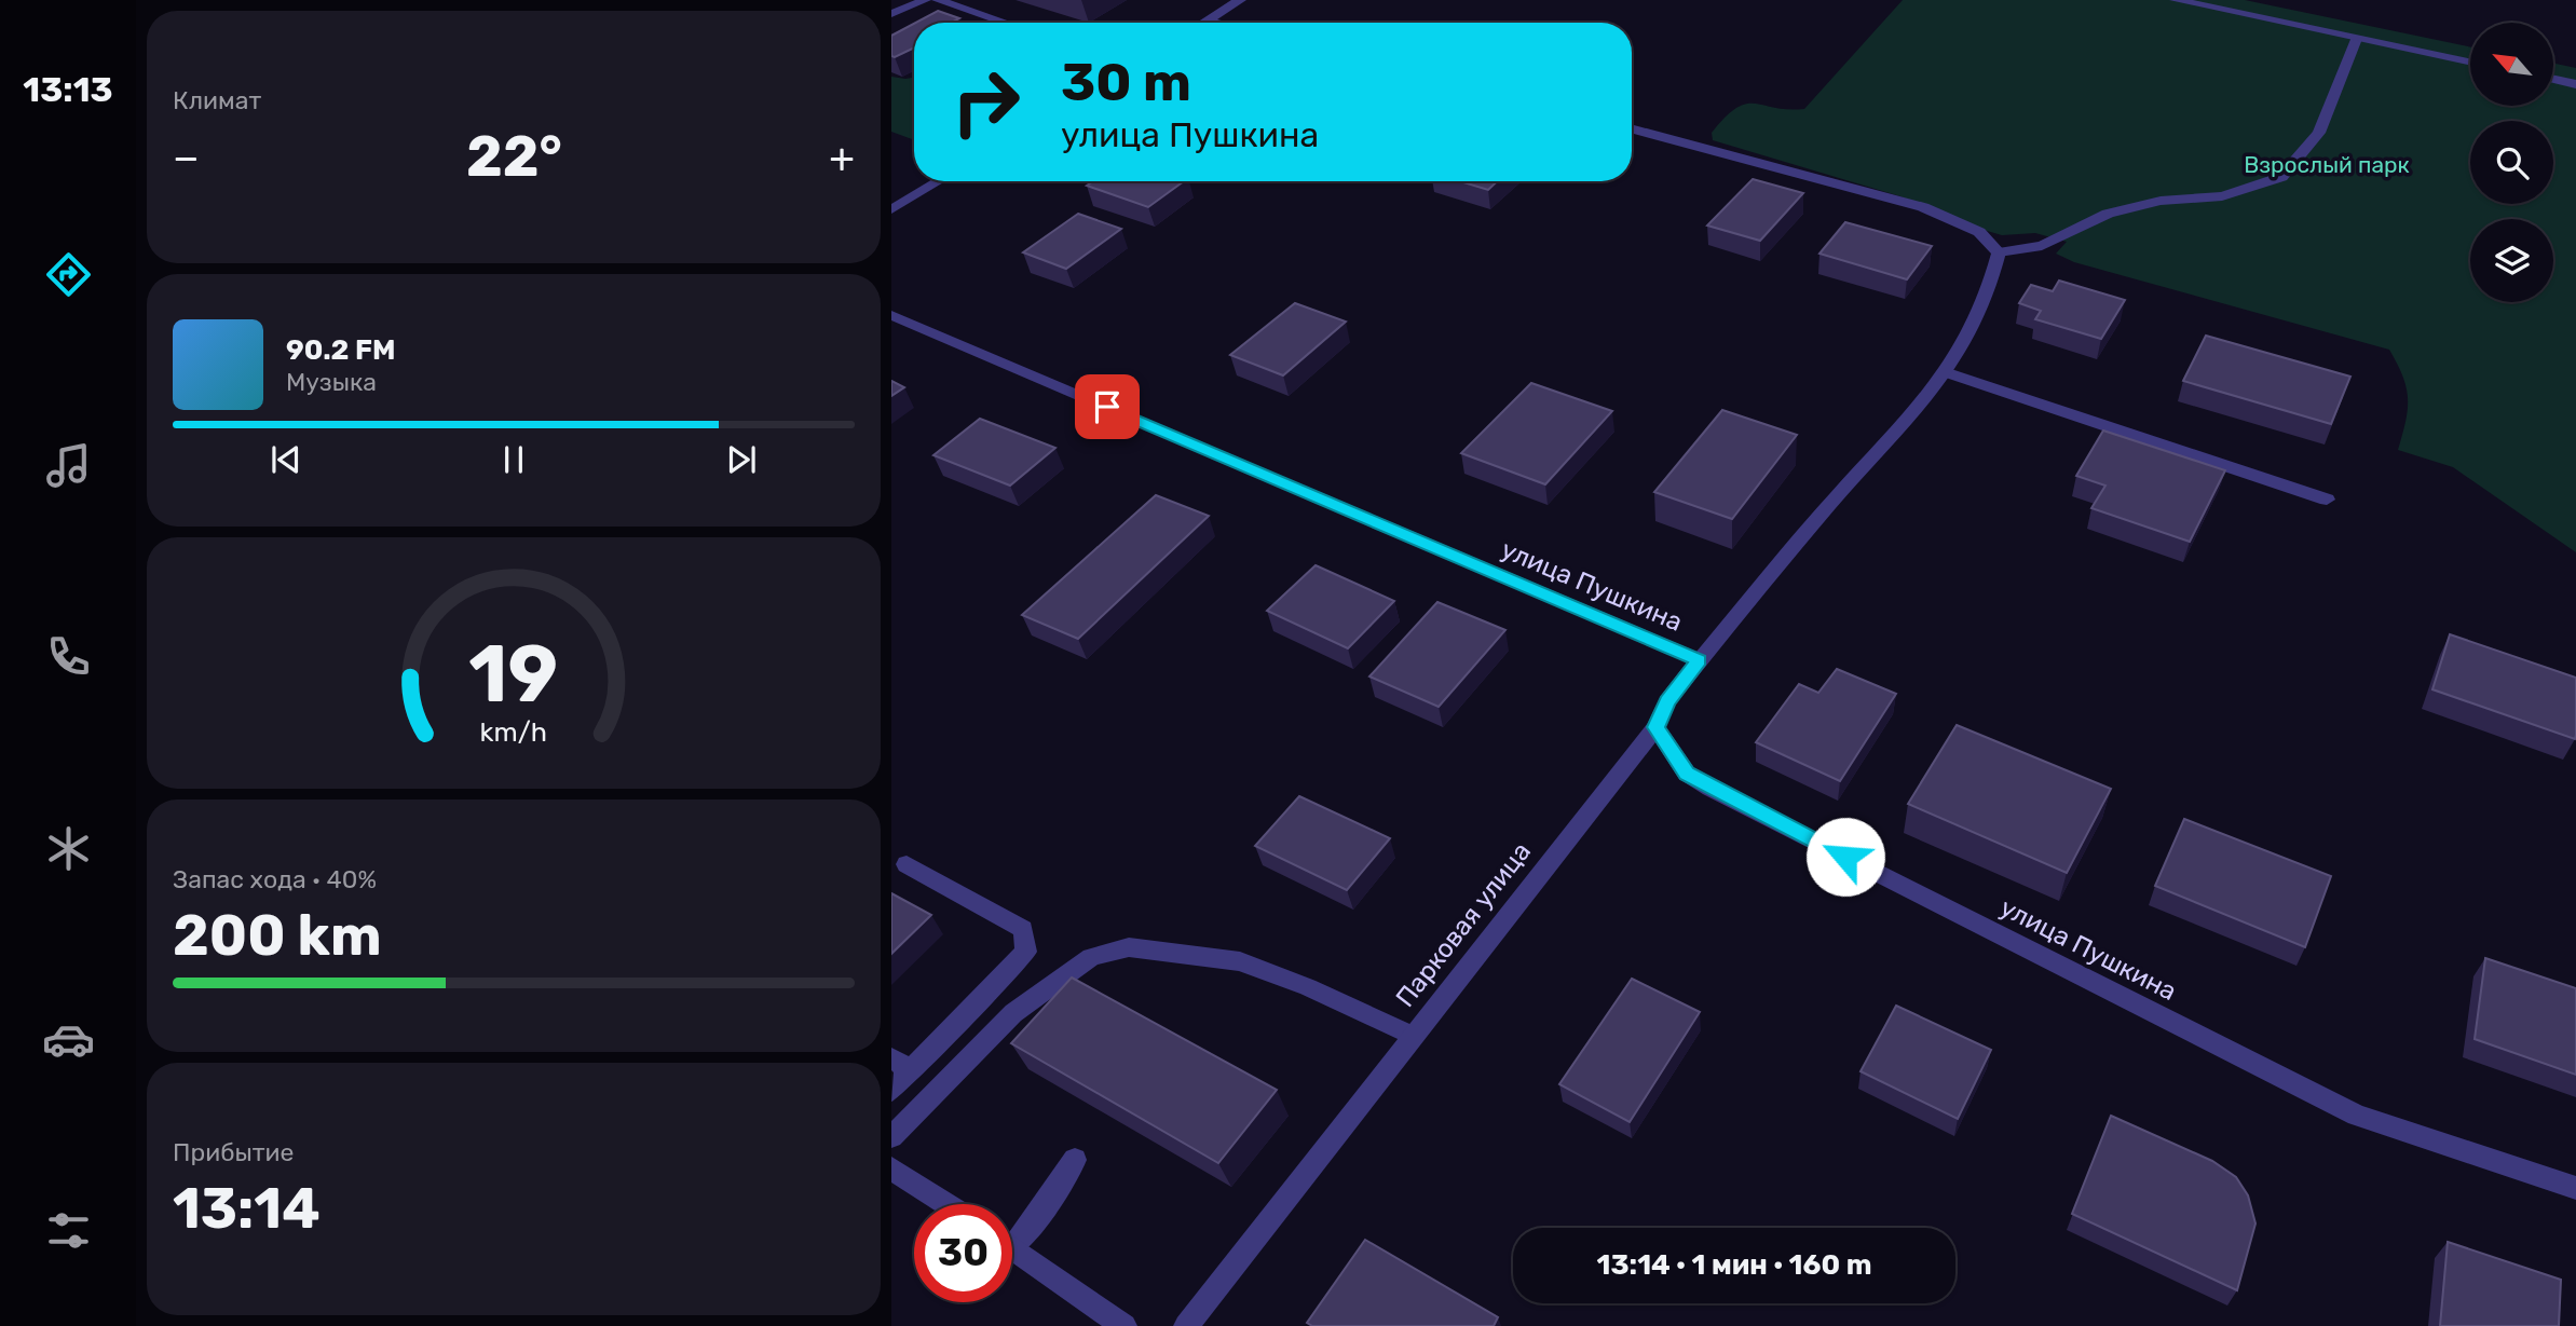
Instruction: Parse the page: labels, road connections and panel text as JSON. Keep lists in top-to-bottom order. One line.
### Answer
{"streets":{"street":["улица Пушкина","Парковая улица"]},"crossings":[["улица Пушкина","Парковая улица"]],"parks":["Взрослый парк"],"north":"top left","page":{"tabs":"13:13","tile":["Климат",["Запас хода · 40%","200 km"],["Прибытие","13:14"]],"turn":["30 m","улица Пушкина"],"heat":["−","22°","+"],"song":["90.2 FM","Музыка"],"limit":"30","trip":"13:14 · 1 мин · 160 m","gauge":["19","km/h"]}}
